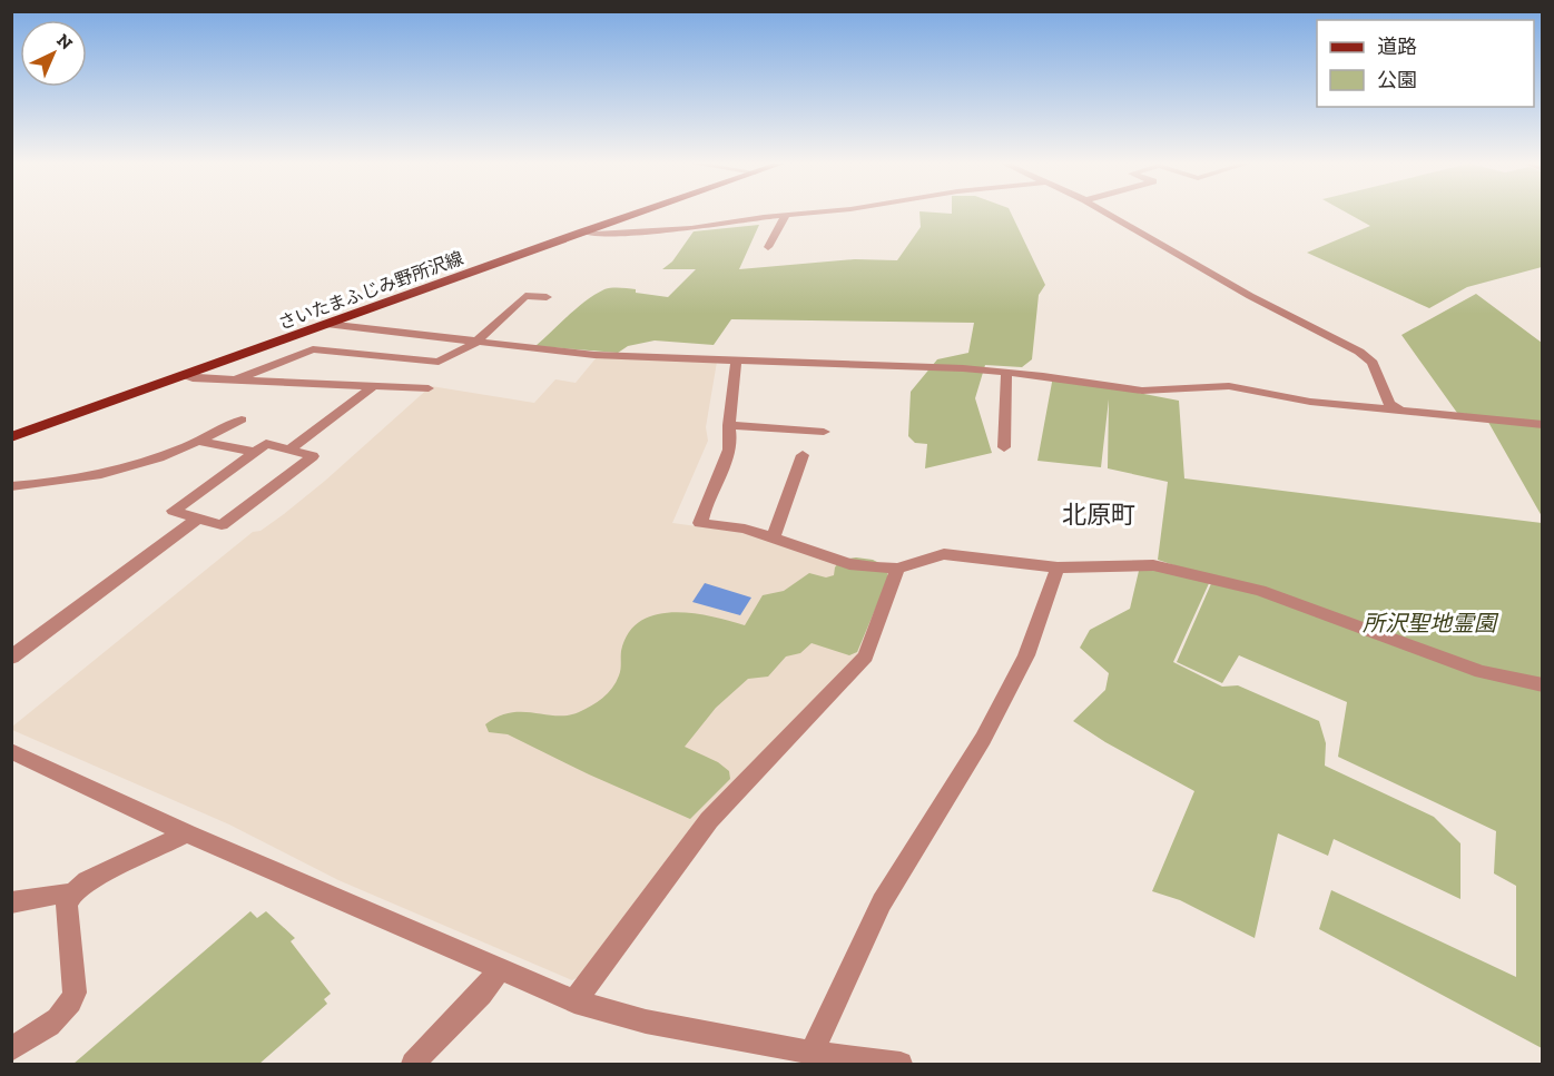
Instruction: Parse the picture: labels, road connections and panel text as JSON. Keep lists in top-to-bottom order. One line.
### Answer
{"streets":{"main road":["さいたまふじみ野所沢線"]},"districts":["北原町"],"parks":["所沢聖地霊園"],"legend":["道路","公園"],"north":"top right"}
